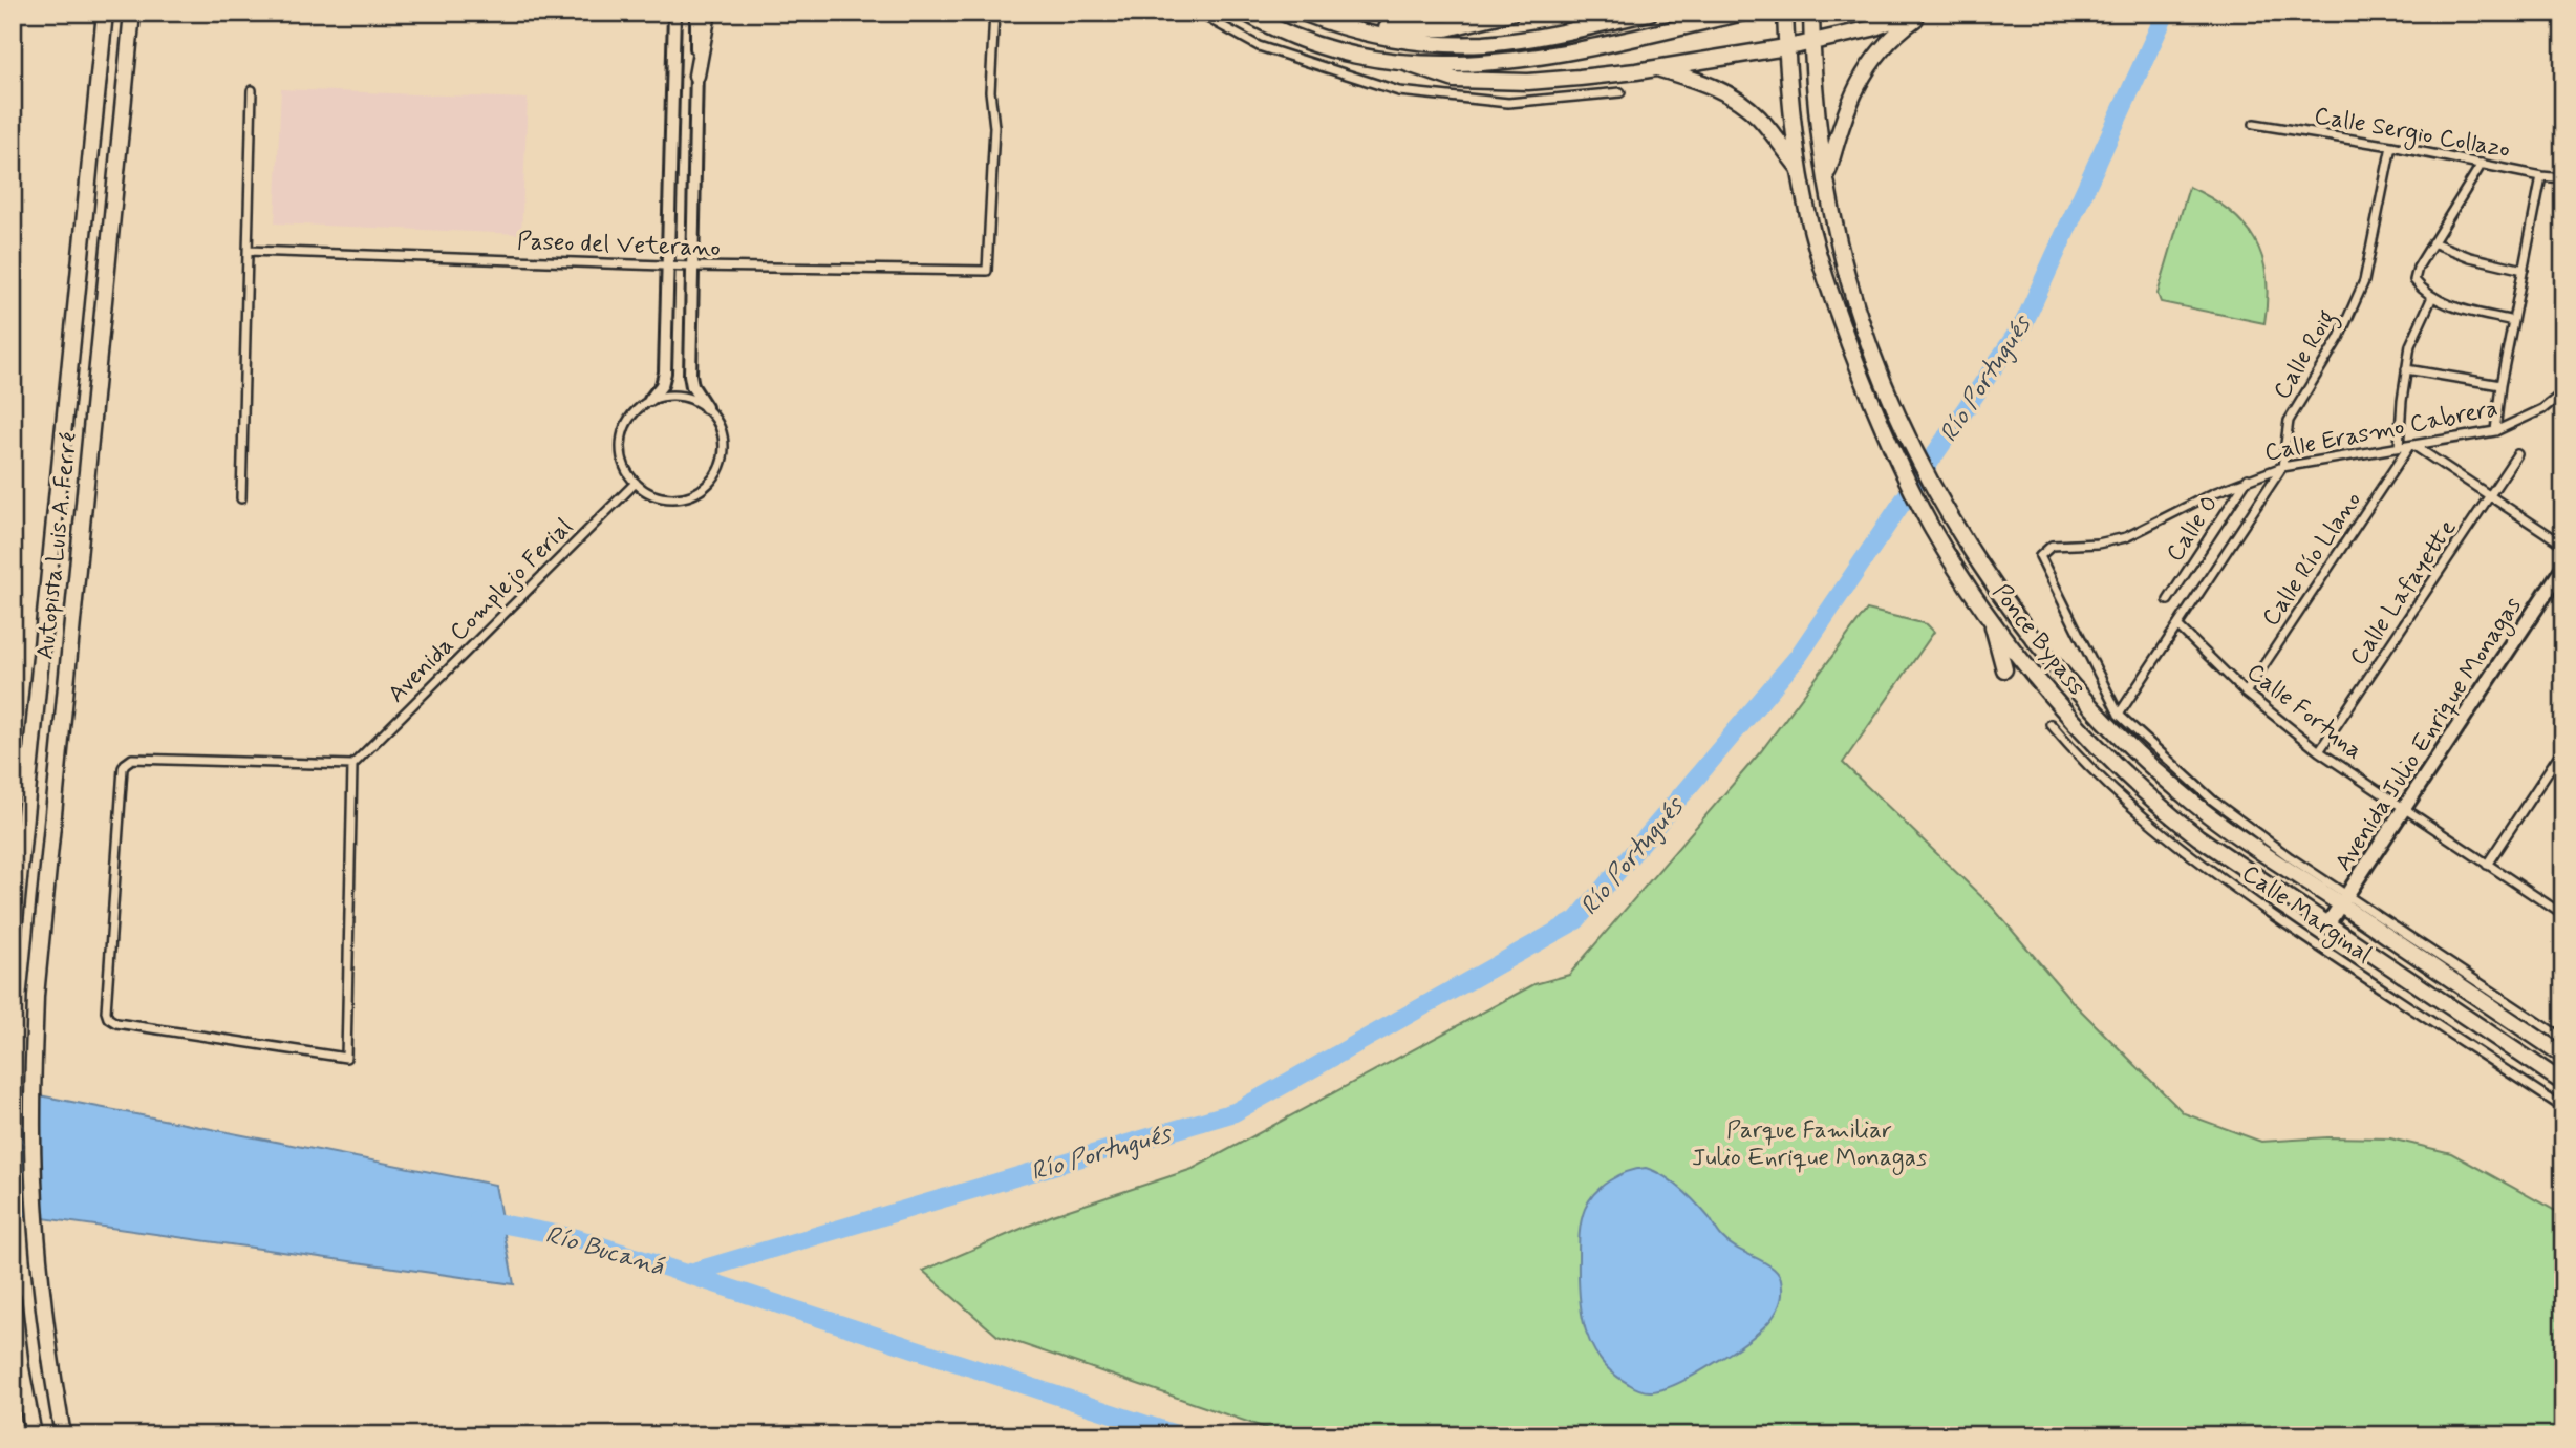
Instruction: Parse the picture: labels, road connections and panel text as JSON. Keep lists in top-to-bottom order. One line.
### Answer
{"streets":{"highway":["Autopista Luis A. Ferré","Ponce Bypass"],"main road":["Avenida Julio Enrique Monagas"],"street":["Calle Sergio Collazo","Paseo del Veterano","Calle Roig","Calle Erasmo Cabrera","Calle O","Calle Río Llano","Calle Lafayette","Avenida Complejo Ferial","Calle Fortuna","Calle Marginal"]},"crossings":[["Calle Sergio Collazo","Calle Roig"],["Calle Roig","Calle Erasmo Cabrera"],["Calle Roig","Calle Fortuna"],["Calle Erasmo Cabrera","Calle O"],["Calle Erasmo Cabrera","Calle Río Llano"],["Calle Río Llano","Calle Fortuna"],["Calle Lafayette","Calle Fortuna"],["Ponce Bypass","Avenida Julio Enrique Monagas"],["Calle Fortuna","Avenida Julio Enrique Monagas"]],"water":["Río Portugués","Río Bucaná"],"parks":["Parque Familiar Julio Enrique Monagas"]}
